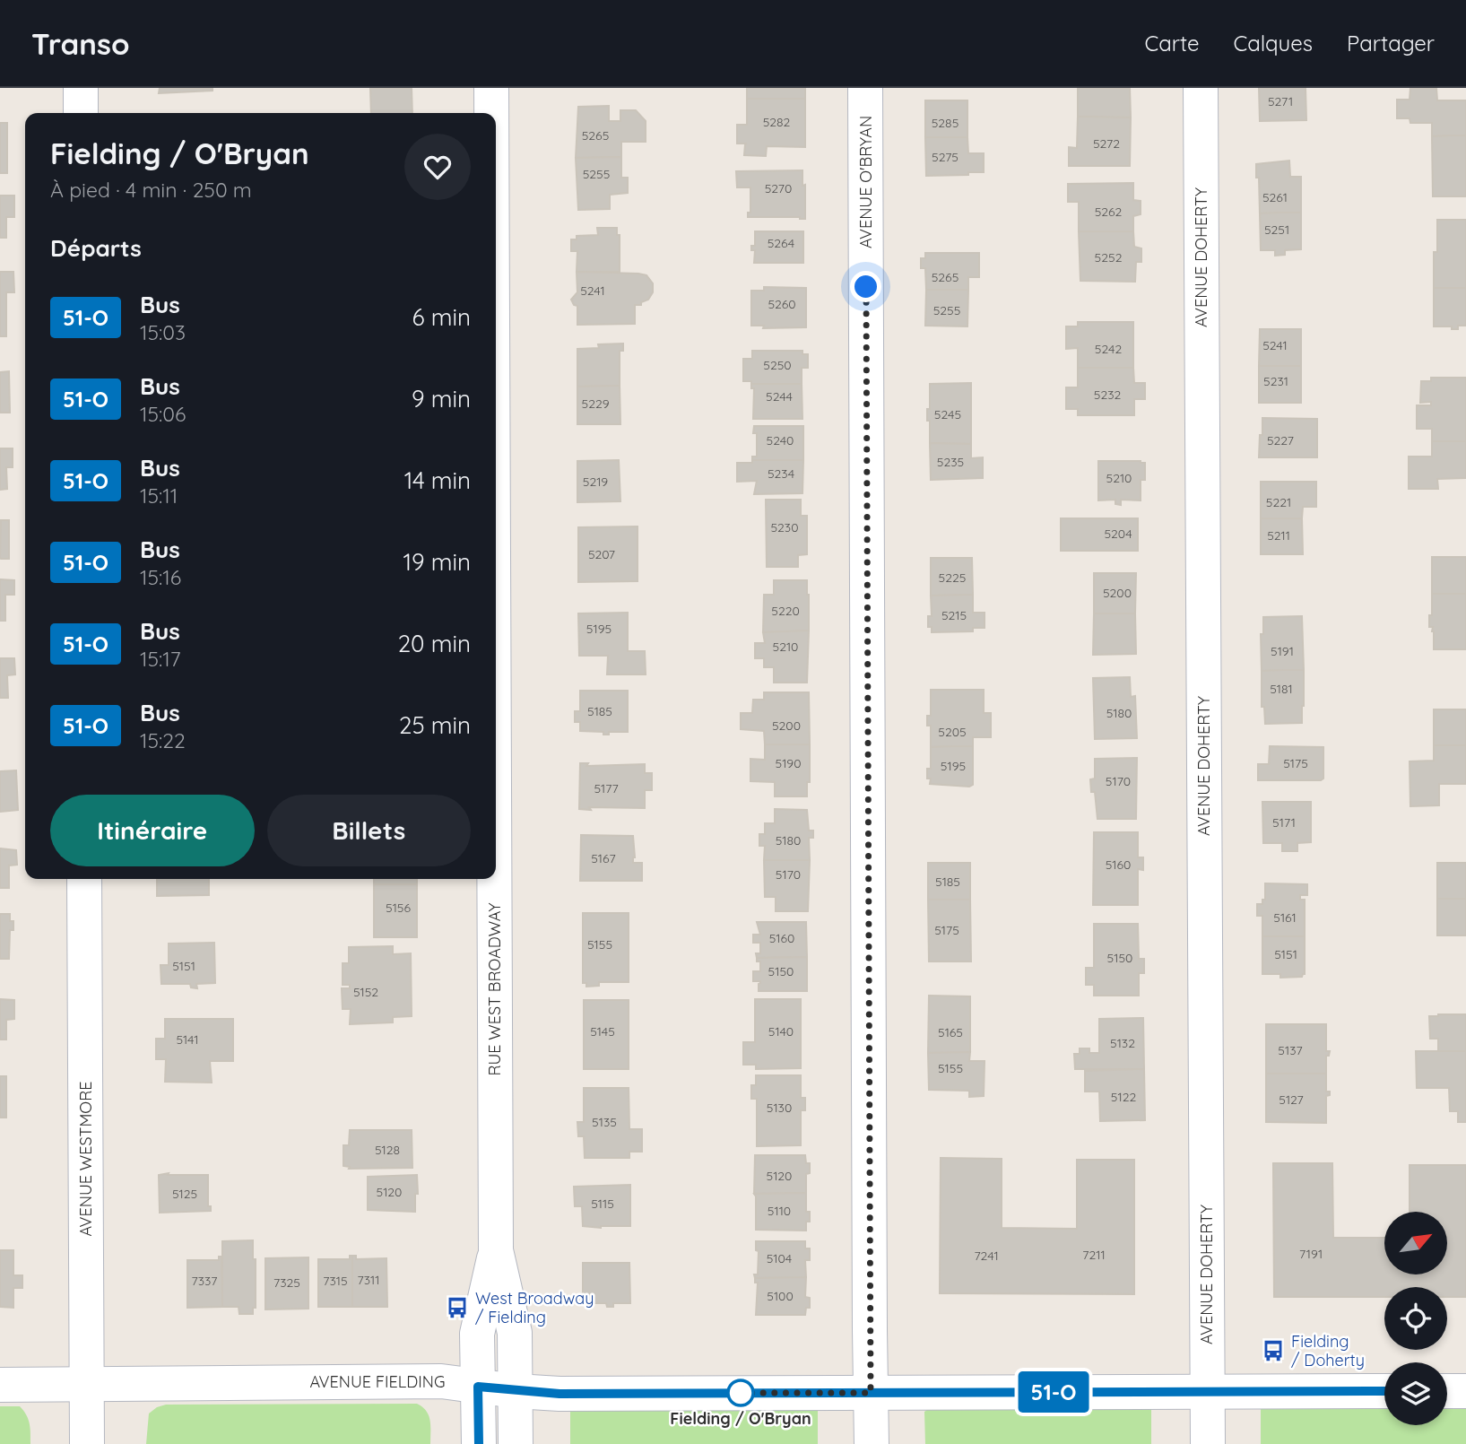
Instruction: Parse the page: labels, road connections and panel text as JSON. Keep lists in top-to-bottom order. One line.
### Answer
{"streets":{"street":["AVENUE O'BRYAN","AVENUE DOHERTY","RUE WEST BROADWAY","AVENUE WESTMORE","AVENUE FIELDING"]},"crossings":[["AVENUE O'BRYAN","AVENUE FIELDING"],["AVENUE DOHERTY","AVENUE FIELDING"],["RUE WEST BROADWAY","AVENUE FIELDING"],["AVENUE WESTMORE","AVENUE FIELDING"]],"places":{"bus stop":["West Broadway / Fielding","Fielding / Doherty"],"other":["Fielding / O'Bryan"]},"lines":["bus line 51-O"],"house_numbers":["5271","5282","5285","5265","5272","5275","5255","5270","5261","5262","5251","5264","5252","5265","5241","5260","5255","5241","5242","5250","5231","5232","5244","5229","5245","5240","5227","5235","5234","5210","5219","5221","5230","5204","5211","5207","5225","5200","5220","5215","5195","5210","5191","5181","5185","5180","5200","5205","5190","5175","5195","5170","5177","5171","5180","5167","5160","5170","5185","5156","5161","5175","5160","5155","5151","5150","5151","5150","5152","5145","5140","5165","5141","5132","5137","5155","5122","5127","5130","5135","5128","5120","5120","5125","5115","5110","7191","7211","7241","5104","7311","7337","7315","7325","5100"],"north":"top right","page":{"header":"Transo","nav":["Carte","Calques","Partager"],"on_map":"51-O","heading":[["Fielding / O'Bryan","À pied · 4 min · 250 m"],"Départs"],"list":[{"mark":"51-O","name":"Bus","note":"15:03","value":"6 min"},{"mark":"51-O","name":"Bus","note":"15:06","value":"9 min"},{"mark":"51-O","name":"Bus","note":"15:11","value":"14 min"},{"mark":"51-O","name":"Bus","note":"15:16","value":"19 min"},{"mark":"51-O","name":"Bus","note":"15:17","value":"20 min"},{"mark":"51-O","name":"Bus","note":"15:22","value":"25 min"}],"buttons":["Itinéraire","Billets"]}}
